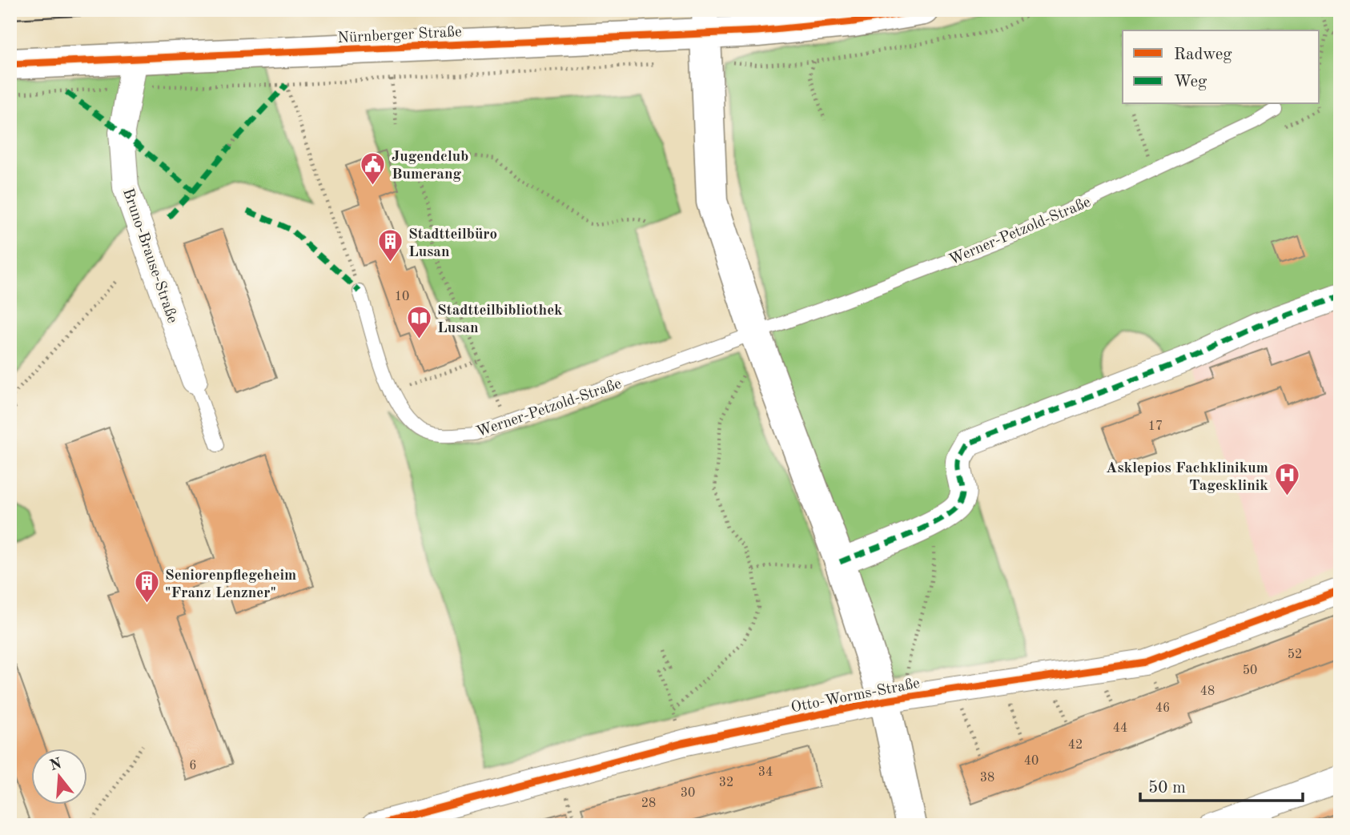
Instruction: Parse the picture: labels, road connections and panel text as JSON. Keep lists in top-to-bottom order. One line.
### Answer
{"streets":{"street":["Nürnberger Straße","Bruno-Brause-Straße","Otto-Worms-Straße"],"lane":["Werner-Petzold-Straße"]},"crossings":[["Nürnberger Straße","Bruno-Brause-Straße"]],"places":{"public building":["Jugendclub Bumerang"],"building":["Stadtteilbüro Lusan","Seniorenpflegeheim \"Franz Lenzner\""],"library":["Stadtteilbibliothek Lusan"],"hospital":["Asklepios Fachklinikum Tagesklinik"]},"house_numbers":["10","17","52","50","48","46","44","42","40","6","34","38","32","30","28"],"legend":["Radweg","Weg"],"scale_bar":"50 m","north":"top"}
